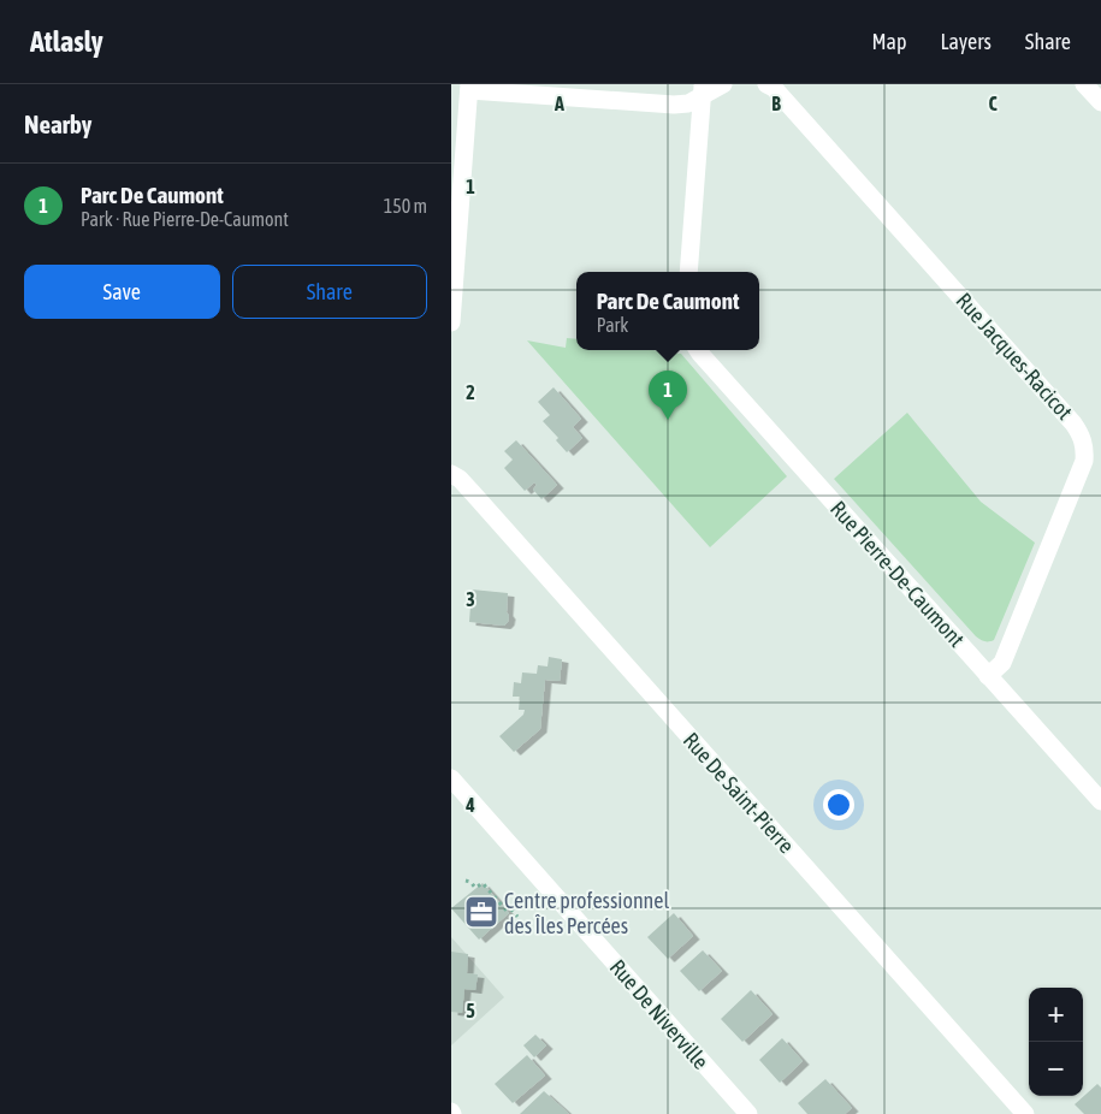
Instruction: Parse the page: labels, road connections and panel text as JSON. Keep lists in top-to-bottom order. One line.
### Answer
{"streets":{"street":["Rue Jacques-Racicot","Rue Pierre-De-Caumont","Rue De Saint-Pierre","Rue De Niverville"]},"crossings":[["Rue Jacques-Racicot","Rue Pierre-De-Caumont"]],"places":{"office":["Centre professionnel des Îles Percées"]},"page":{"header":"Atlasly","nav":["Map","Layers","Share"],"heading":"Nearby","list":[{"mark":"1","name":"Parc De Caumont","note":"Park · Rue Pierre-De-Caumont","value":"150 m"}],"buttons":["Save","Share"],"popup":["Parc De Caumont","Park"],"pins":"1","map_buttons":["+","−"]},"grid":{"columns":["A","B","C"],"rows":["1","2","3","4","5"]}}
